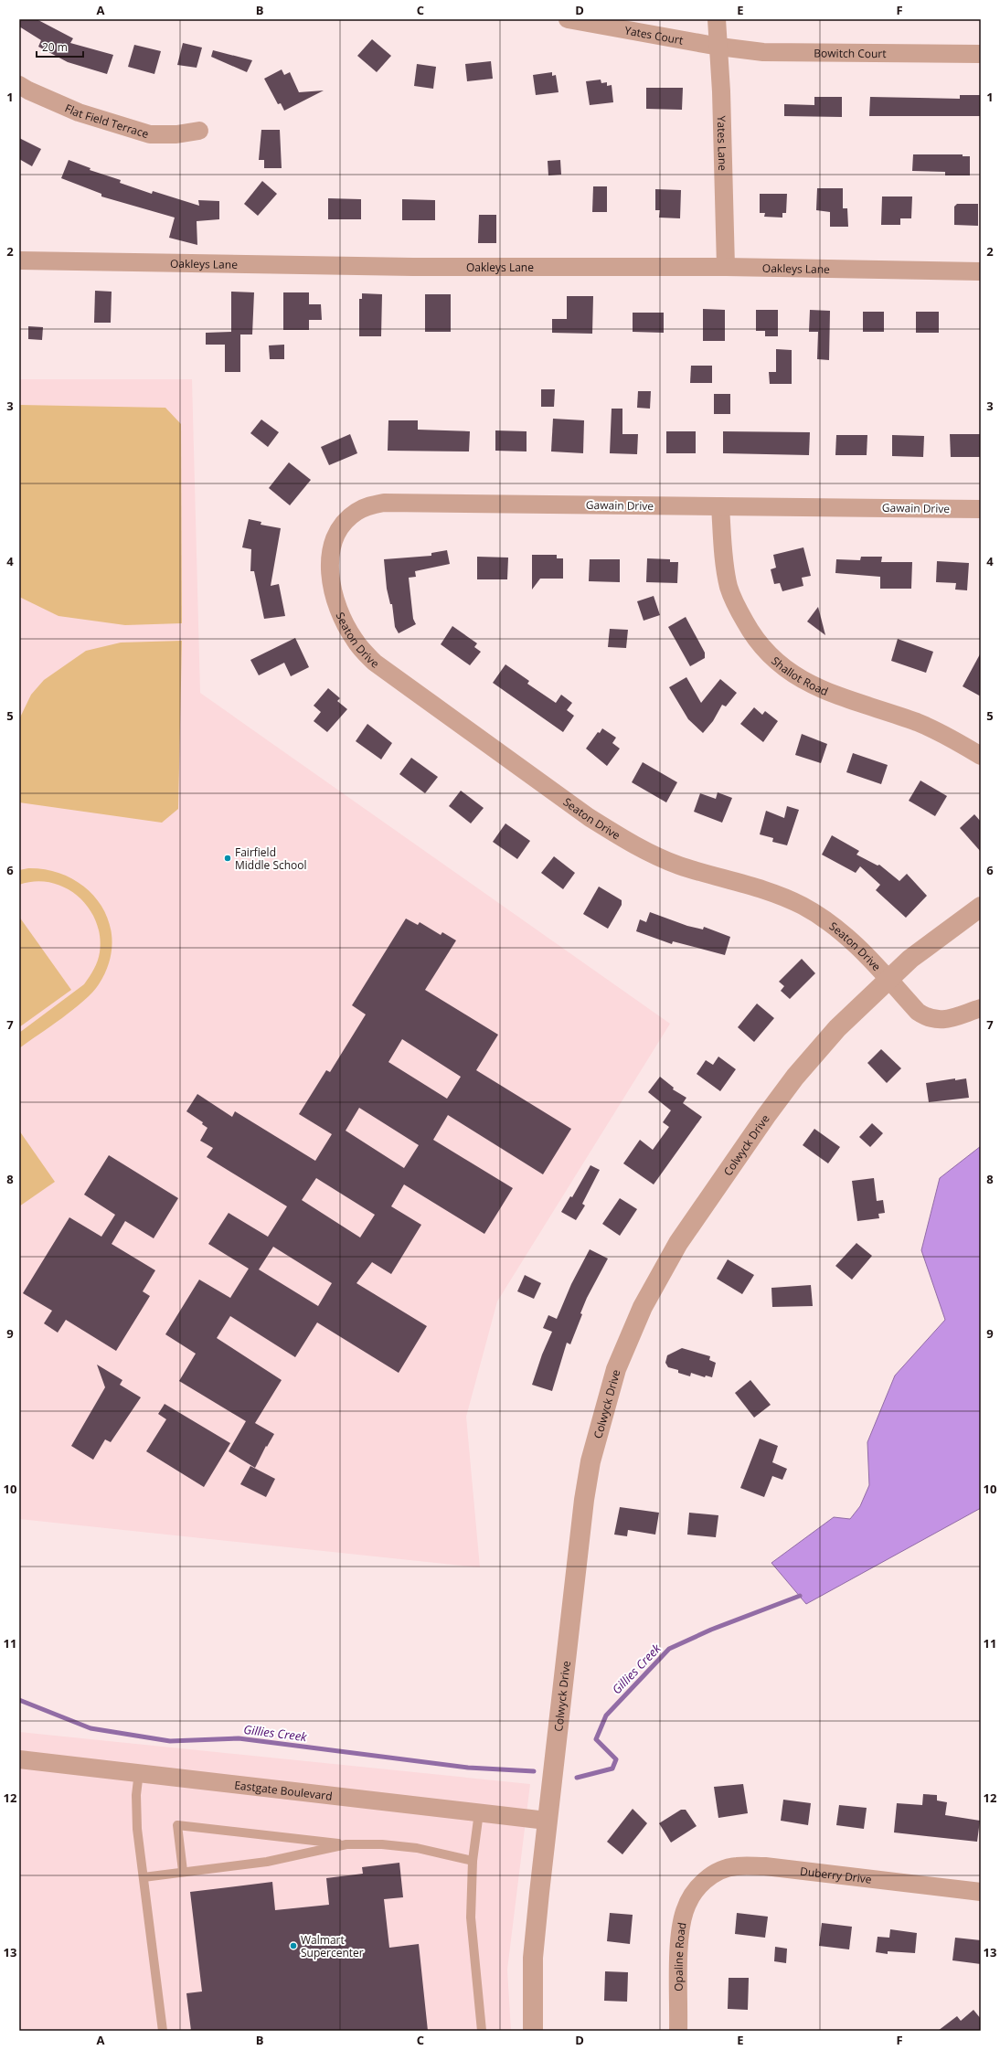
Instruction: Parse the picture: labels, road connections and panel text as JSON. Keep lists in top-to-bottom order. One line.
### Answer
{"streets":{"street":["Yates Court","Bowitch Court","Flat Field Terrace","Yates Lane","Oakleys Lane","Gawain Drive","Seaton Drive","Shallot Road","Colwyck Drive","Eastgate Boulevard","Duberry Drive","Opaline Road"]},"crossings":[["Yates Court","Bowitch Court"],["Yates Court","Yates Lane"],["Bowitch Court","Yates Lane"],["Yates Lane","Oakleys Lane"],["Gawain Drive","Seaton Drive"],["Gawain Drive","Shallot Road"],["Seaton Drive","Colwyck Drive"],["Colwyck Drive","Eastgate Boulevard"],["Duberry Drive","Opaline Road"]],"water":["Gillies Creek"],"places":["Fairfield Middle School","Walmart Supercenter"],"scale_bar":"20 m","grid":{"columns":["A","B","C","D","E","F"],"rows":["1","2","3","4","5","6","7","8","9","10","11","12","13"]}}
